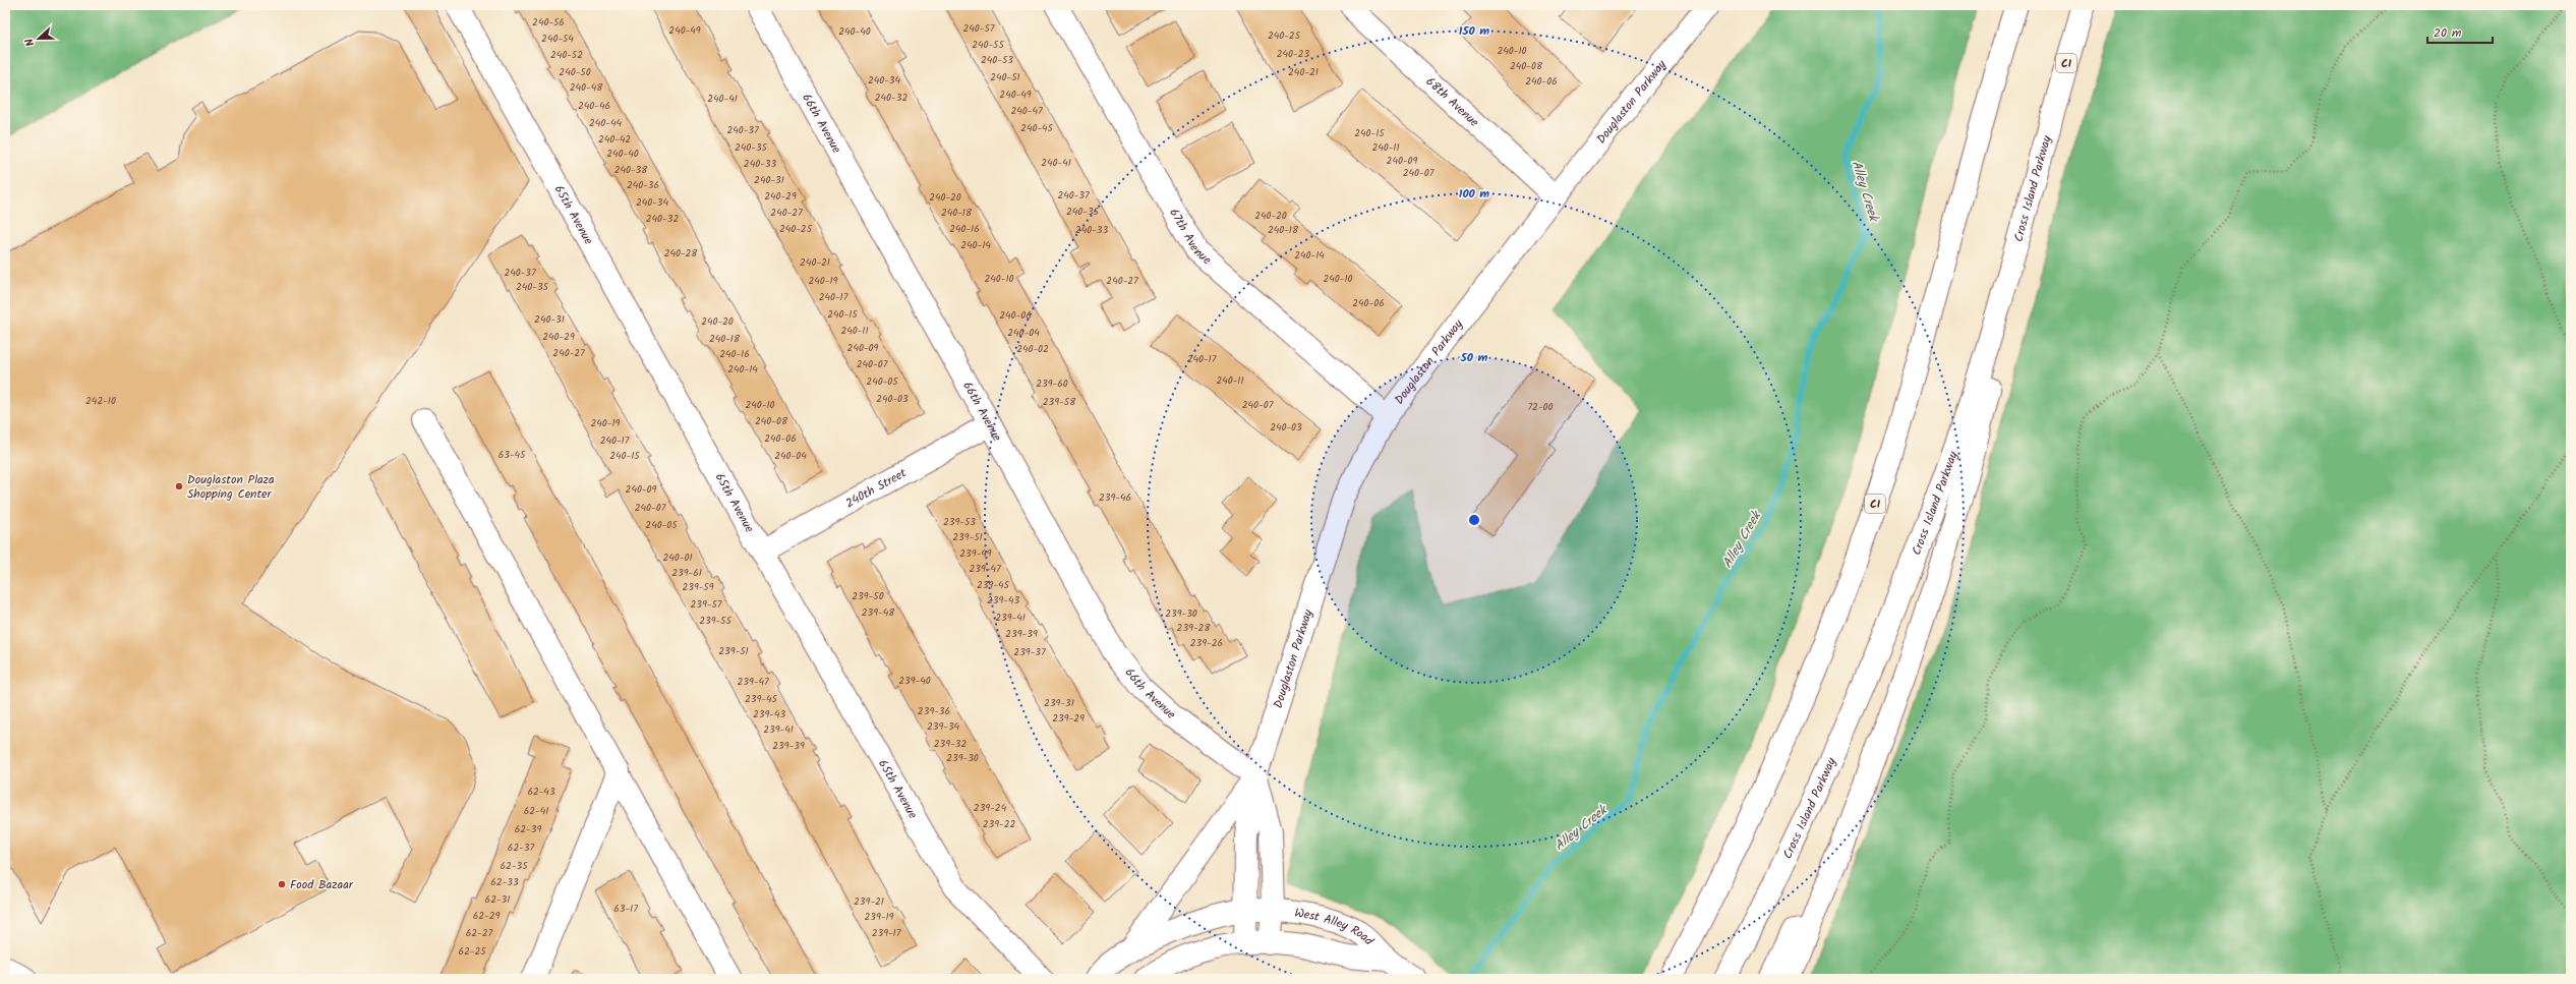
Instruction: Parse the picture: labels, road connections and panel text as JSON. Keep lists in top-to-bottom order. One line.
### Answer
{"streets":{"main road":["CI","68th Avenue","Douglaston Parkway","66th Avenue","Cross Island Parkway","65th Avenue","67th Avenue","240th Street","West Alley Road"]},"crossings":[["68th Avenue","Douglaston Parkway"],["Douglaston Parkway","66th Avenue"],["Douglaston Parkway","67th Avenue"],["Douglaston Parkway","West Alley Road"],["66th Avenue","240th Street"],["65th Avenue","240th Street"]],"water":["Alley Creek"],"places":["Douglaston Plaza Shopping Center","Food Bazaar"],"house_numbers":["240-56","240-57","240-49","240-40","240-25","240-54","240-55","240-10","240-23","240-52","240-53","240-08","240-50","240-21","240-51","240-34","240-06","240-48","240-49","240-32","240-41","240-46","240-47","240-44","240-45","240-37","240-15","240-42","240-35","240-11","240-40","240-09","240-41","240-33","240-38","240-07","240-31","240-36","240-37","240-29","240-20","240-34","240-35","240-27","240-18","240-20","240-32","240-25","240-16","240-33","240-18","240-14","240-28","240-14","240-21","240-37","240-10","240-10","240-19","240-27","240-35","240-17","240-06","240-15","240-06","240-31","240-20","240-11","240-04","240-29","240-18","240-09","240-02","240-27","240-16","240-17","240-07","240-14","240-11","240-05","239-60","240-03","242-10","239-58","240-10","240-07","72-00","240-08","240-19","240-03","240-06","240-17","63-45","240-15","240-04","240-09","239-46","240-07","239-53","240-05","239-51","239-49","240-01","239-47","239-61","239-45","239-59","239-50","239-43","239-57","239-48","239-30","239-41","239-55","239-28","239-39","239-26","239-51","239-37","239-40","239-47","239-45","239-31","239-36","239-43","239-29","239-34","239-41","239-32","239-39","239-30","62-43","239-24","62-41","239-22","62-39","62-37","62-35","62-33","62-31","239-21","63-17","62-29","239-19","62-27","239-17","62-25"],"scale_bar":"20 m","north":"left","rings":["150 m","100 m","50 m"]}
